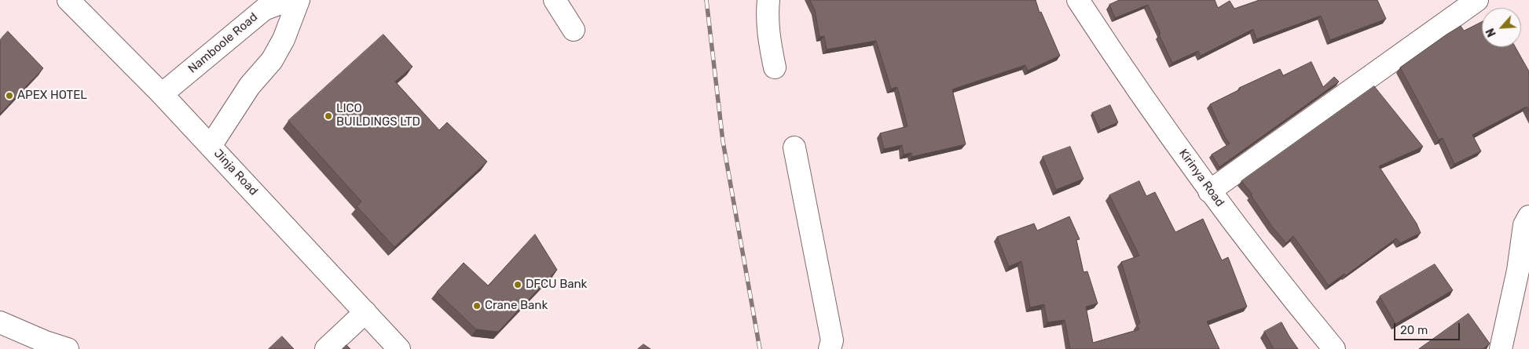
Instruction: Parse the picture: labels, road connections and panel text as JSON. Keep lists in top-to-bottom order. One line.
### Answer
{"streets":{"main road":["Namboole Road","Jinja Road","Kirinya Road"]},"crossings":[["Namboole Road","Jinja Road"]],"places":["APEX HOTEL","LICO BUILDINGS LTD","DFCU Bank","Crane Bank"],"scale_bar":"20 m","north":"bottom left"}
